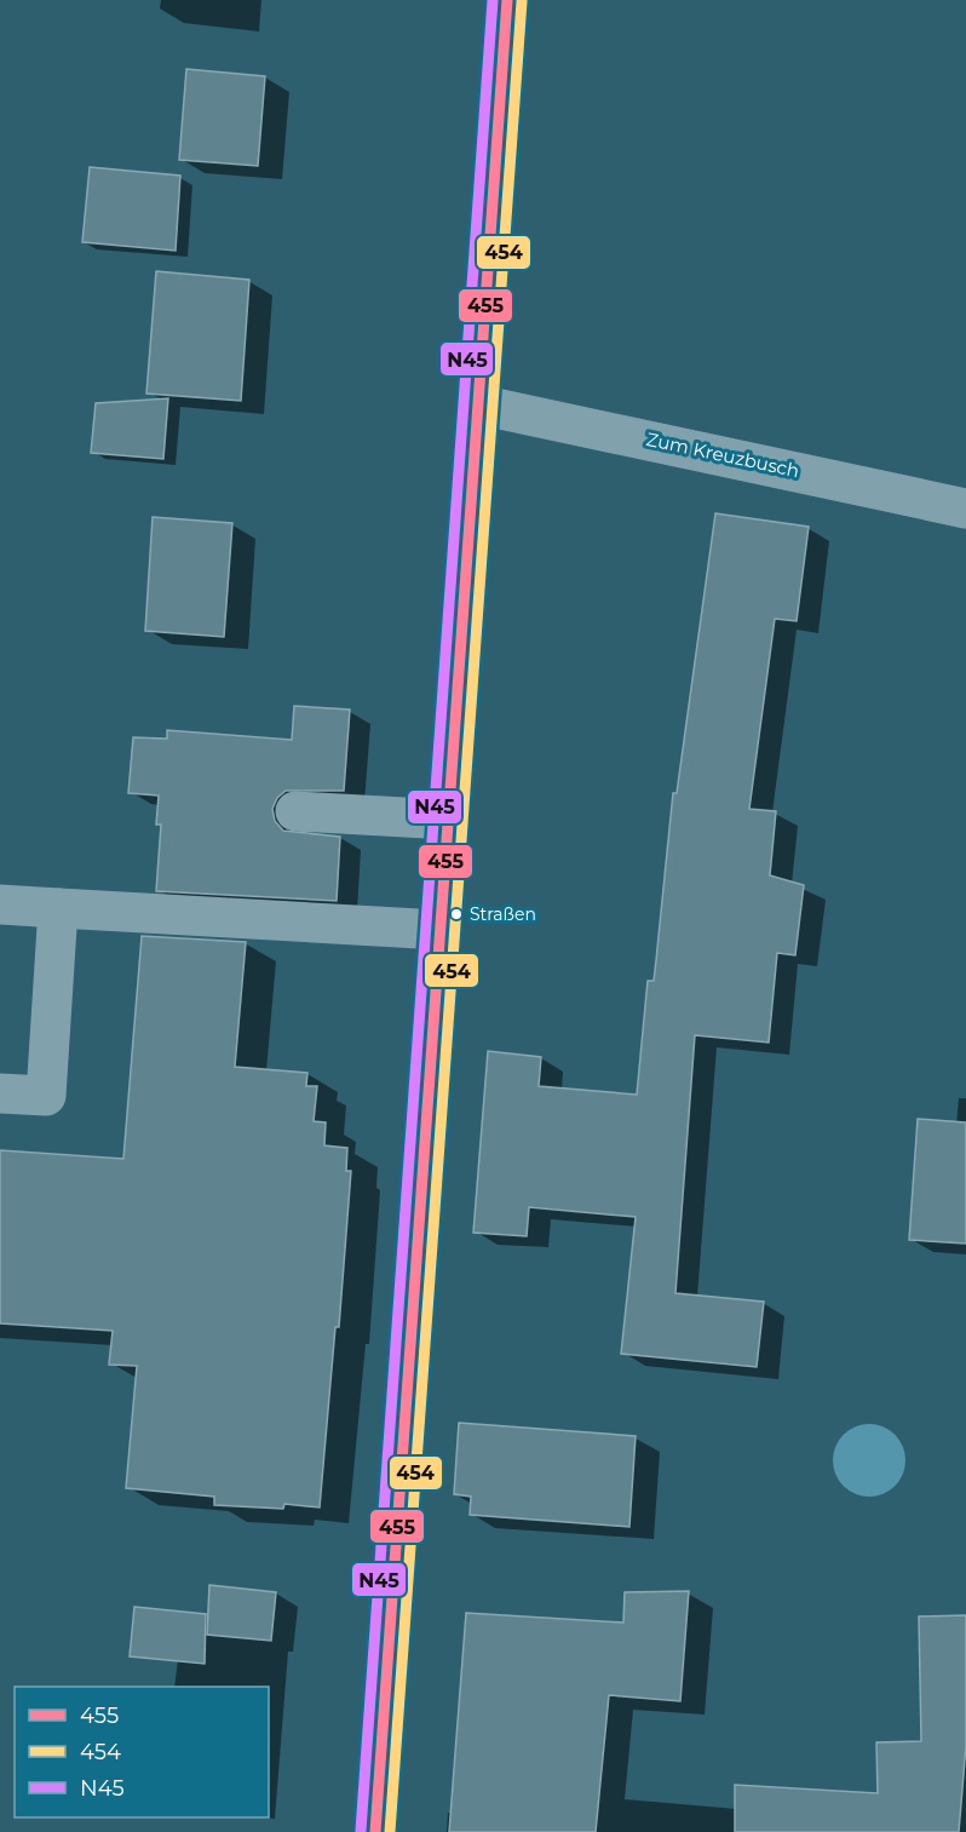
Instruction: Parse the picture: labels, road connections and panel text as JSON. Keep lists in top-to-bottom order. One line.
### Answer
{"streets":{"street":["Zum Kreuzbusch"]},"places":["Straßen"],"lines":["transit line 455","transit line N45","transit line 454"],"legend":["455","454","N45"]}
